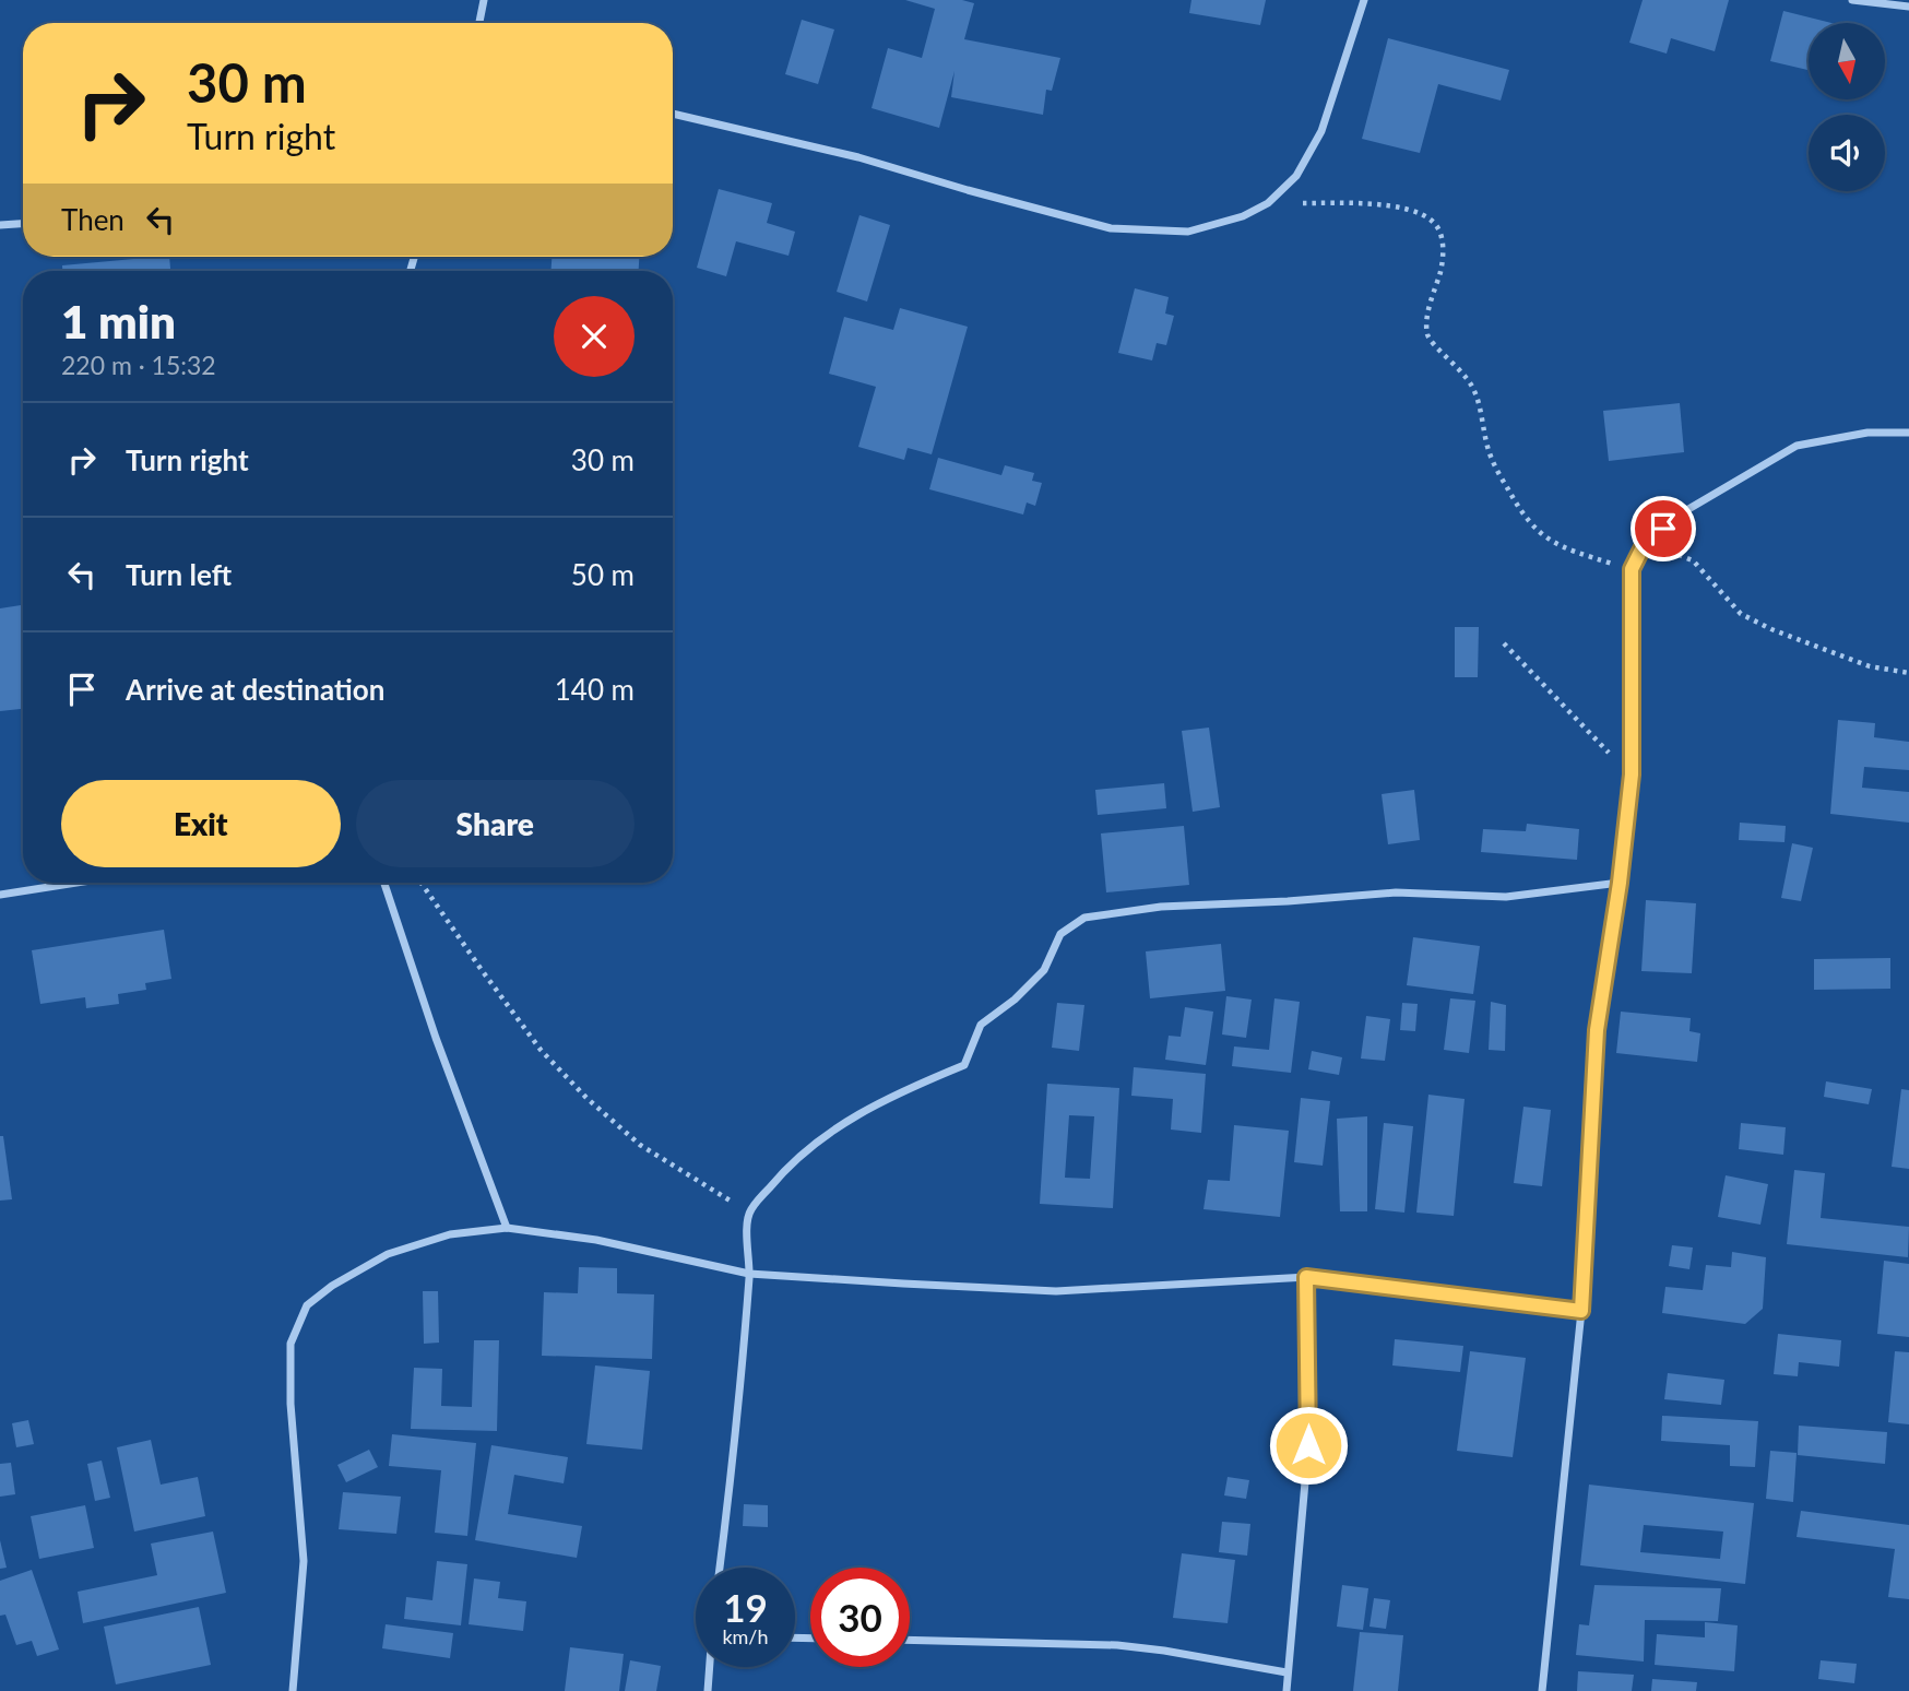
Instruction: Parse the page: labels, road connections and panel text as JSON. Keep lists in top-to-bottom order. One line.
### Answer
{"north":"bottom","page":{"turn":["30 m","Turn right"],"then":"Then","heading":["1 min","220 m · 15:32"],"list":[{"name":"Turn right","value":"30 m"},{"name":"Turn left","value":"50 m"},{"name":"Arrive at destination","value":"140 m"}],"buttons":["Exit","Share"],"speed":"19 km/h","limit":"30"}}
